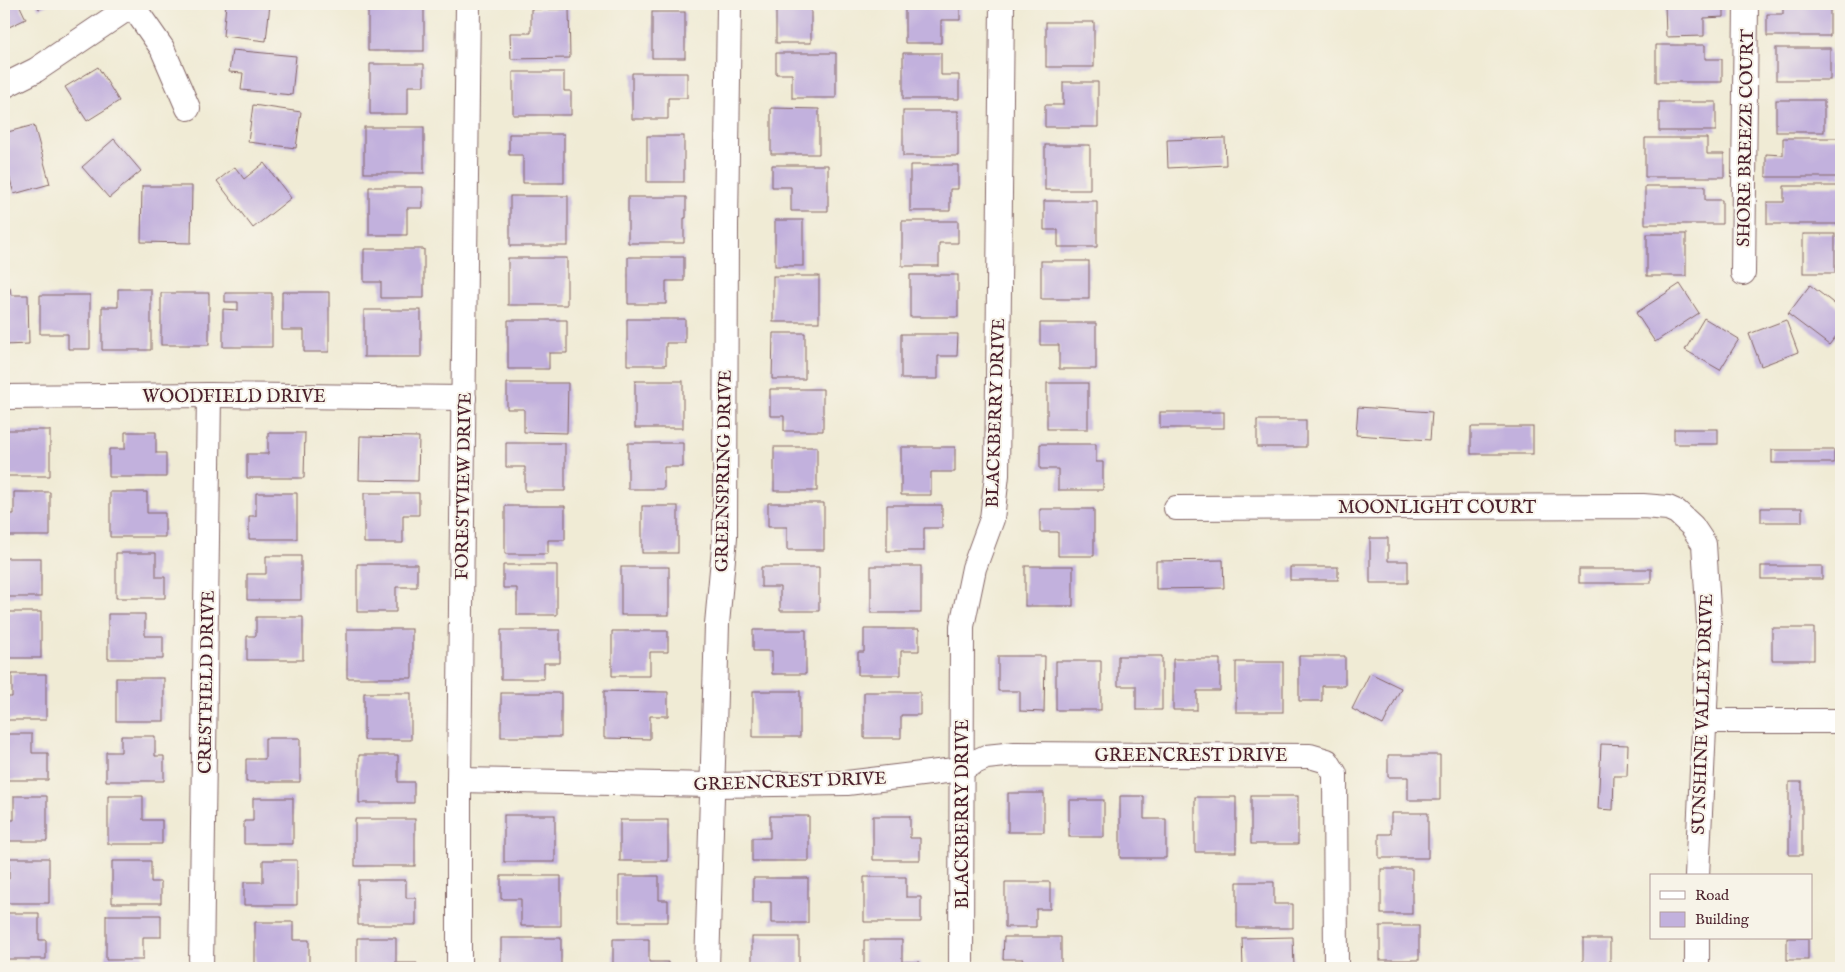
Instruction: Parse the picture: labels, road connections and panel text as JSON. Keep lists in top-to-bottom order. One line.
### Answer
{"streets":{"street":["SHORE BREEZE COURT","WOODFIELD DRIVE","BLACKBERRY DRIVE","GREENSPRING DRIVE","FORESTVIEW DRIVE","MOONLIGHT COURT","CRESTFIELD DRIVE","SUNSHINE VALLEY DRIVE","GREENCREST DRIVE"]},"crossings":[["WOODFIELD DRIVE","FORESTVIEW DRIVE"],["WOODFIELD DRIVE","CRESTFIELD DRIVE"],["BLACKBERRY DRIVE","GREENCREST DRIVE"],["GREENSPRING DRIVE","GREENCREST DRIVE"],["FORESTVIEW DRIVE","GREENCREST DRIVE"],["MOONLIGHT COURT","SUNSHINE VALLEY DRIVE"]],"legend":["Road","Building"]}
